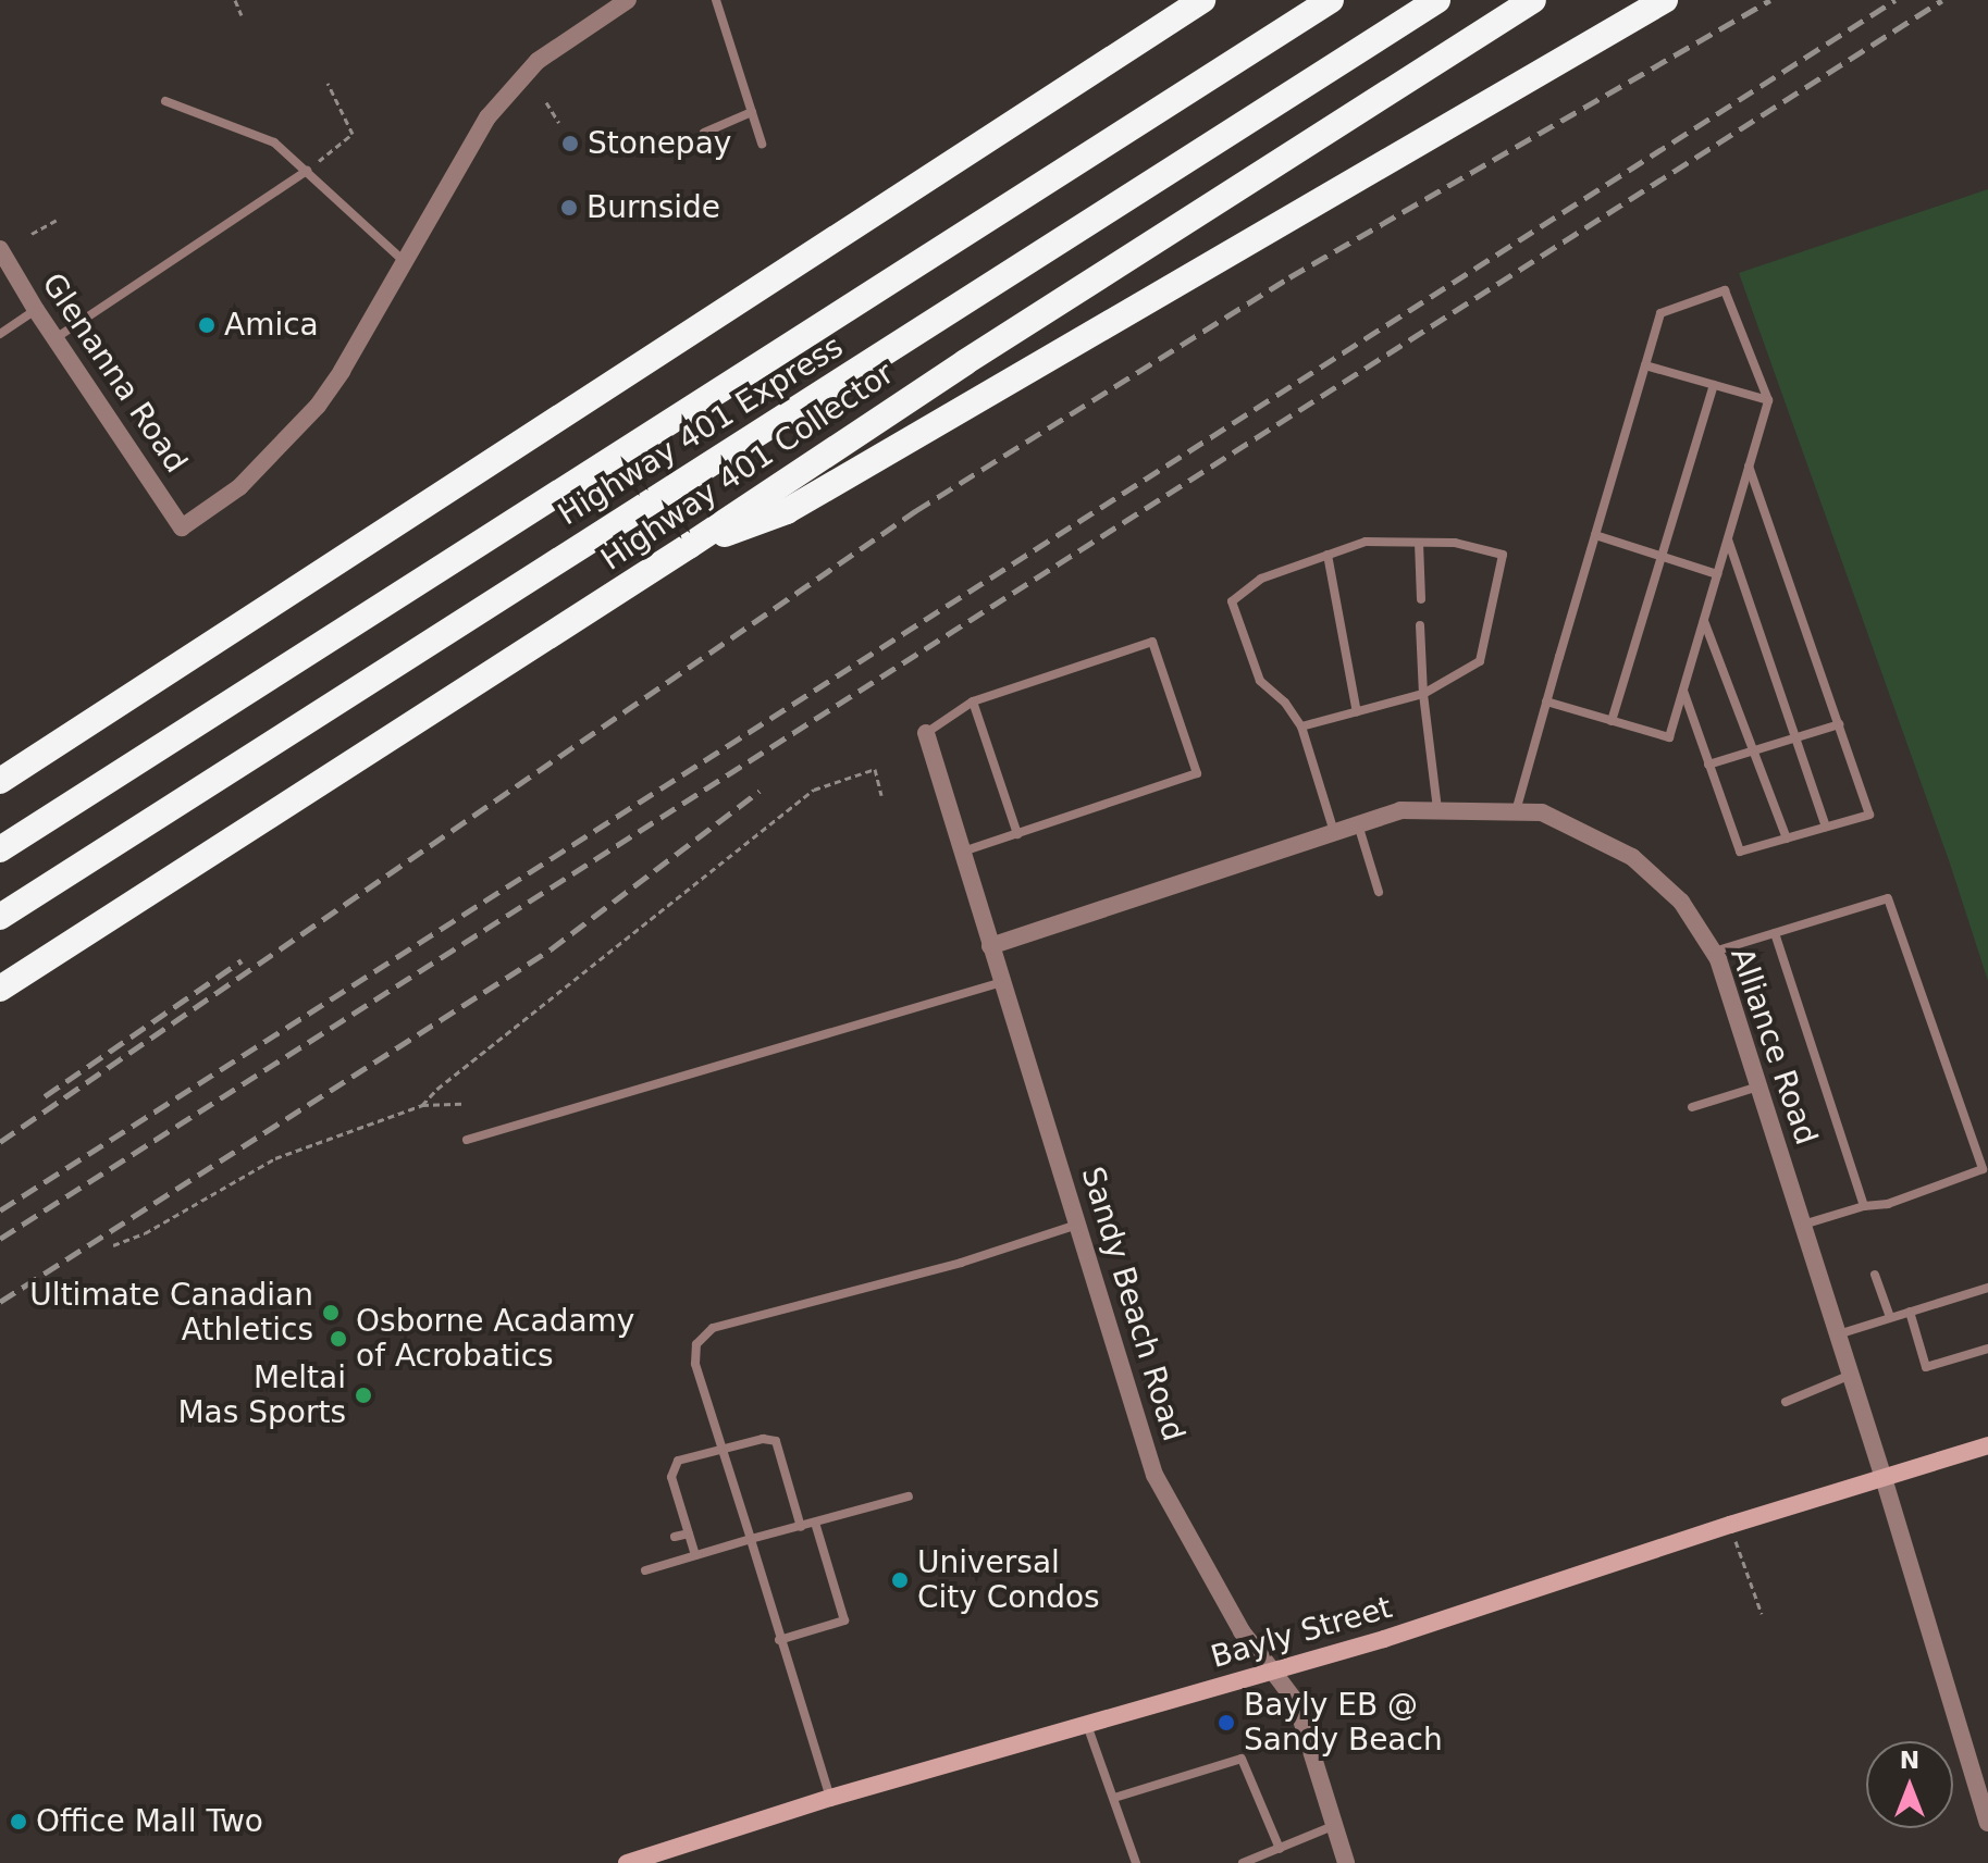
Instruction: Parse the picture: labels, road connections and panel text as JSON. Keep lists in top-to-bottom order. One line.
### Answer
{"streets":{"highway":["Highway 401 Express","Highway 401 Collector"],"main road":["Bayly Street"],"street":["Glenanna Road","Alliance Road","Sandy Beach Road"]},"crossings":[["Alliance Road","Sandy Beach Road"],["Alliance Road","Bayly Street"],["Sandy Beach Road","Bayly Street"]],"places":["Stonepay","Burnside","Amica","Ultimate Canadian Athletics","Osborne Acadamy of Acrobatics","Meltai Mas Sports","Universal City Condos","Bayly EB @ Sandy Beach","Office Mall Two"],"north":"top"}
